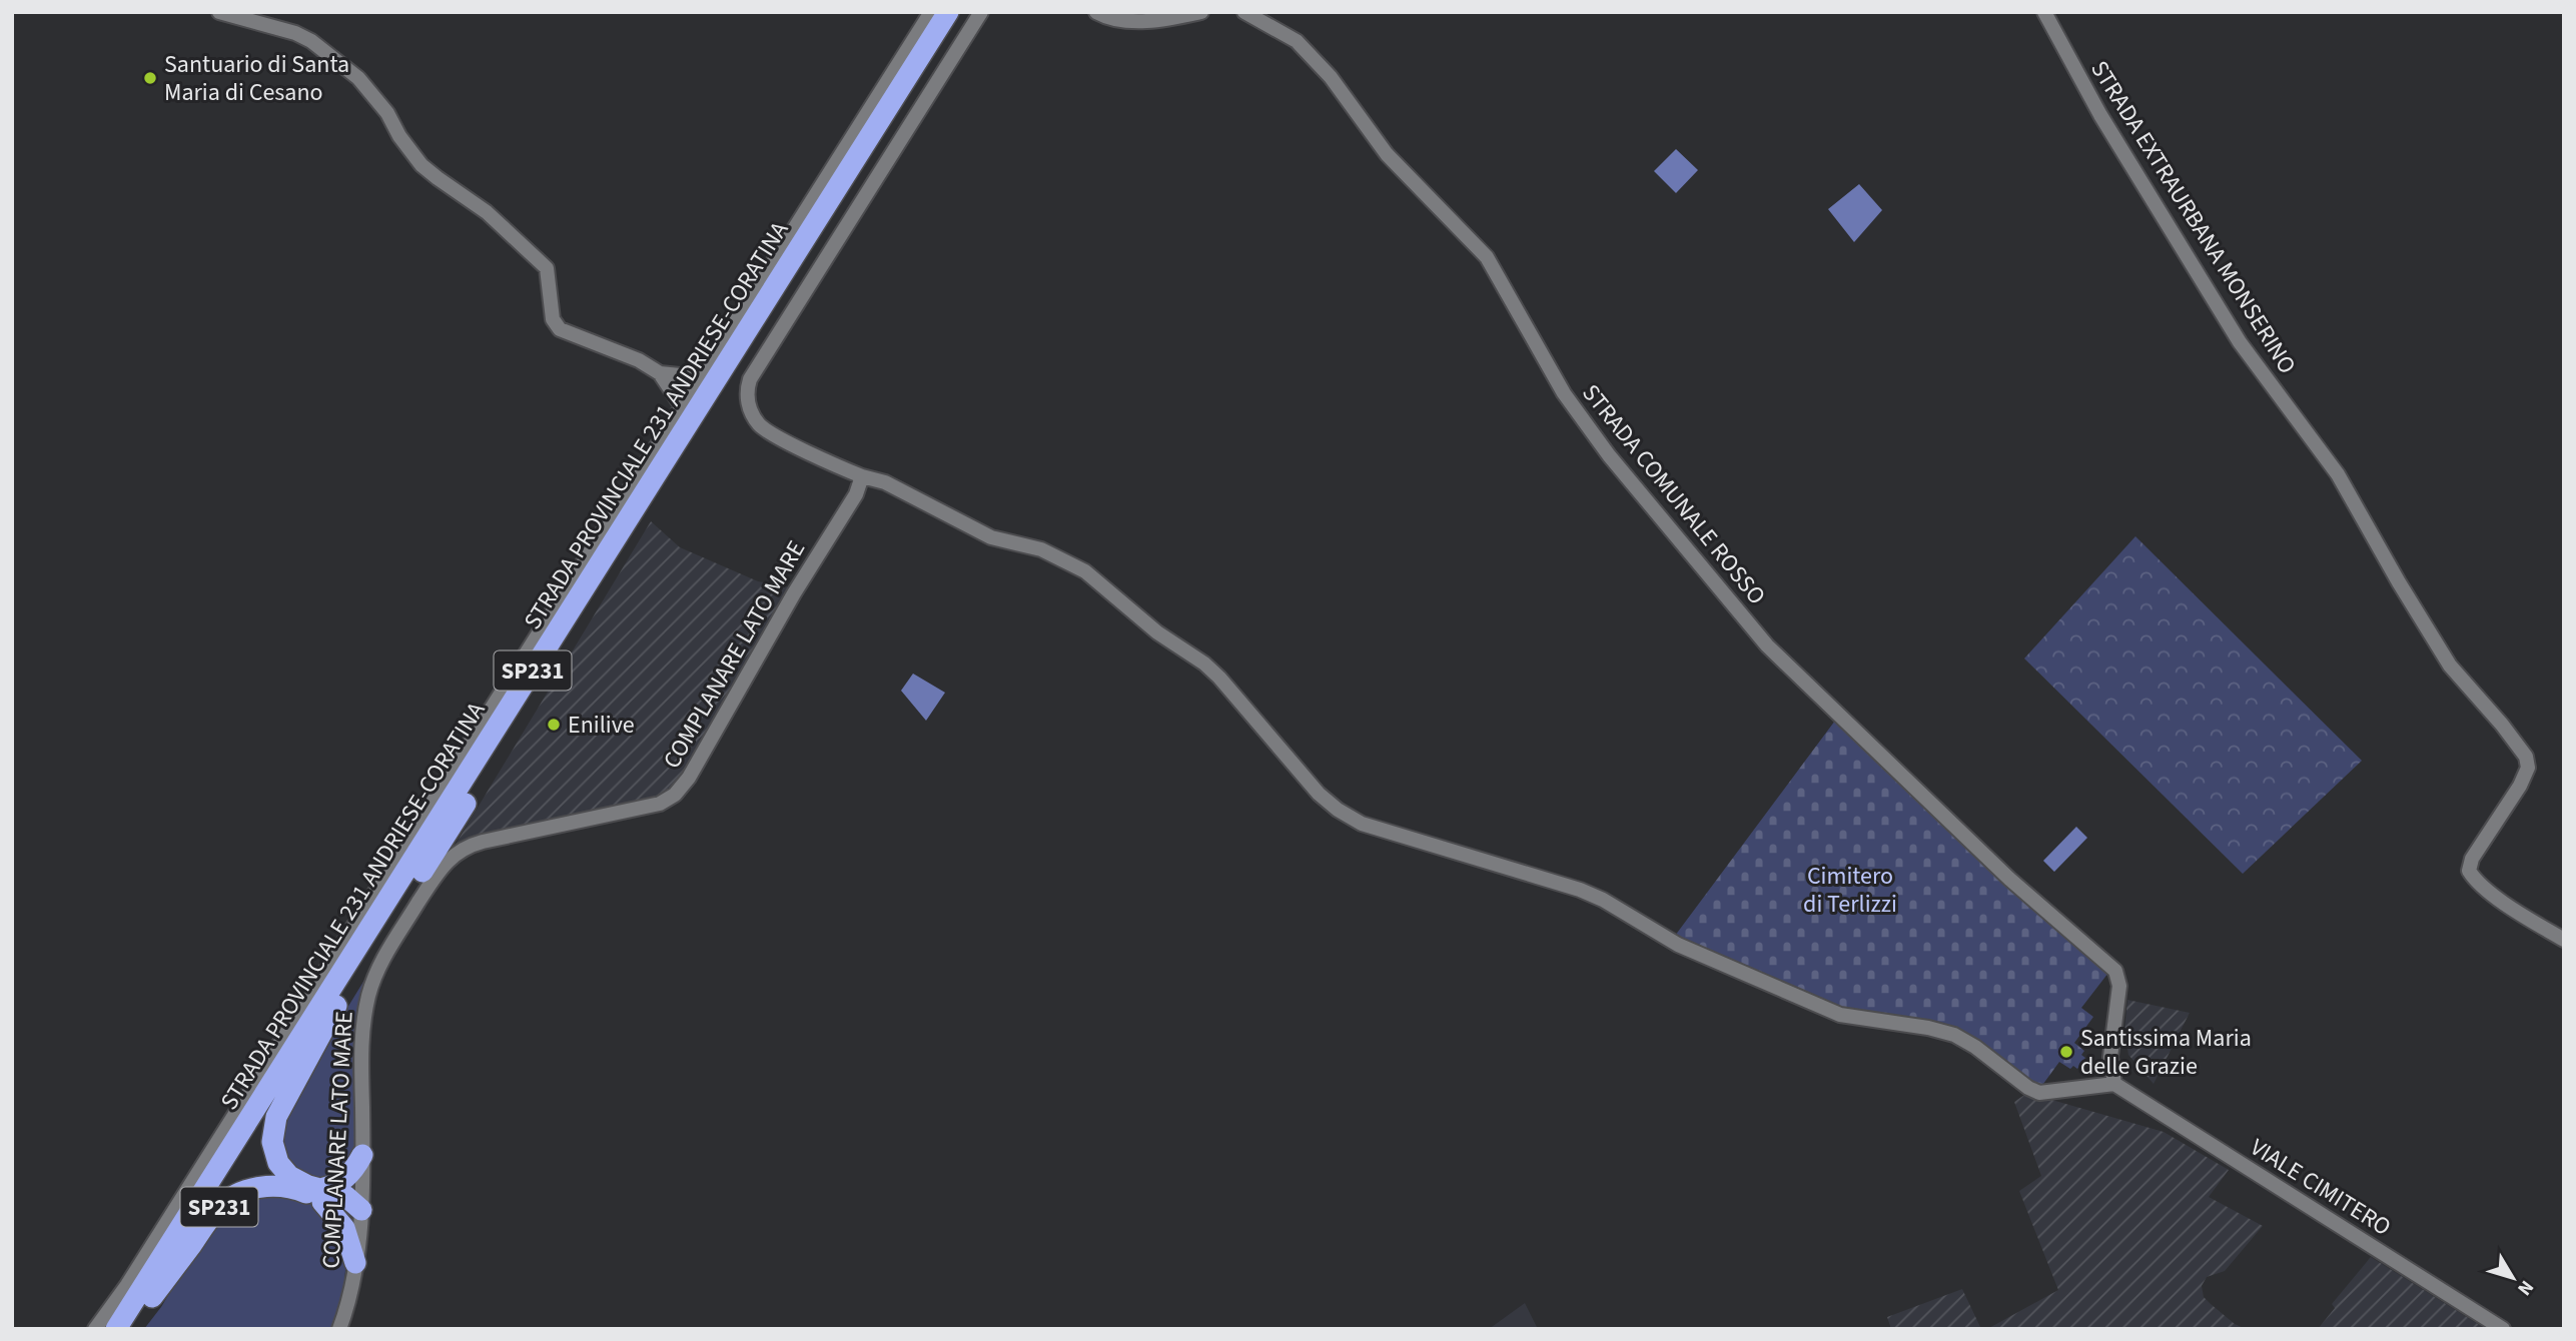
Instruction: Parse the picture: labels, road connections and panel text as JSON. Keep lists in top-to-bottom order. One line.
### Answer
{"streets":{"highway":["STRADA PROVINCIALE 231 ANDRIESE-CORATINA","SP231"],"street":["STRADA EXTRAURBANA MONSERINO","STRADA COMUNALE ROSSO","COMPLANARE LATO MARE","VIALE CIMITERO"]},"crossings":[["STRADA PROVINCIALE 231 ANDRIESE-CORATINA","SP231"],["STRADA COMUNALE ROSSO","VIALE CIMITERO"],["COMPLANARE LATO MARE","SP231"]],"parks":["Cimitero di Terlizzi"],"places":["Santuario di Santa Maria di Cesano","Enilive","Santissima Maria delle Grazie"],"north":"bottom right"}
